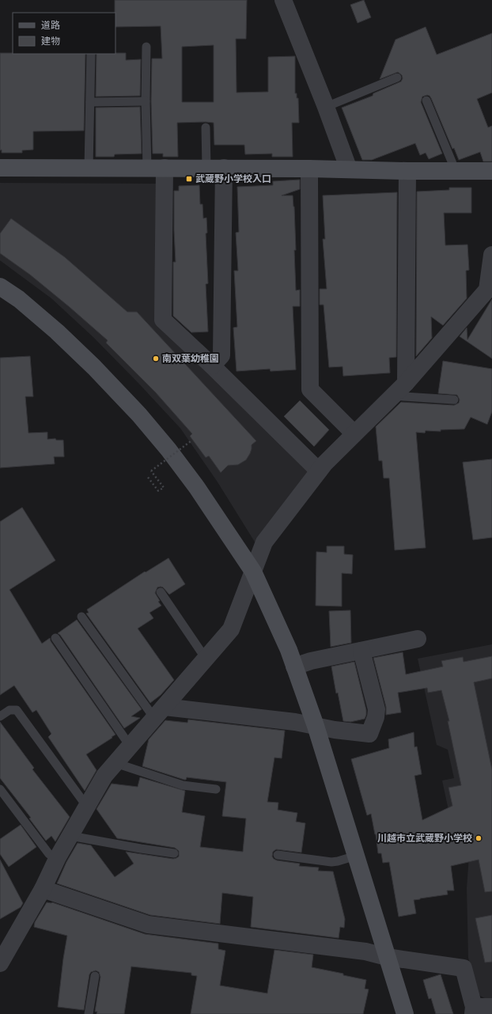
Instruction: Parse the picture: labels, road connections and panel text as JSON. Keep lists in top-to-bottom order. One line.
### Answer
{"places":{"transit":["武蔵野小学校入口"],"other":["南双葉幼稚園","川越市立武蔵野小学校"]},"legend":["道路","建物"]}
